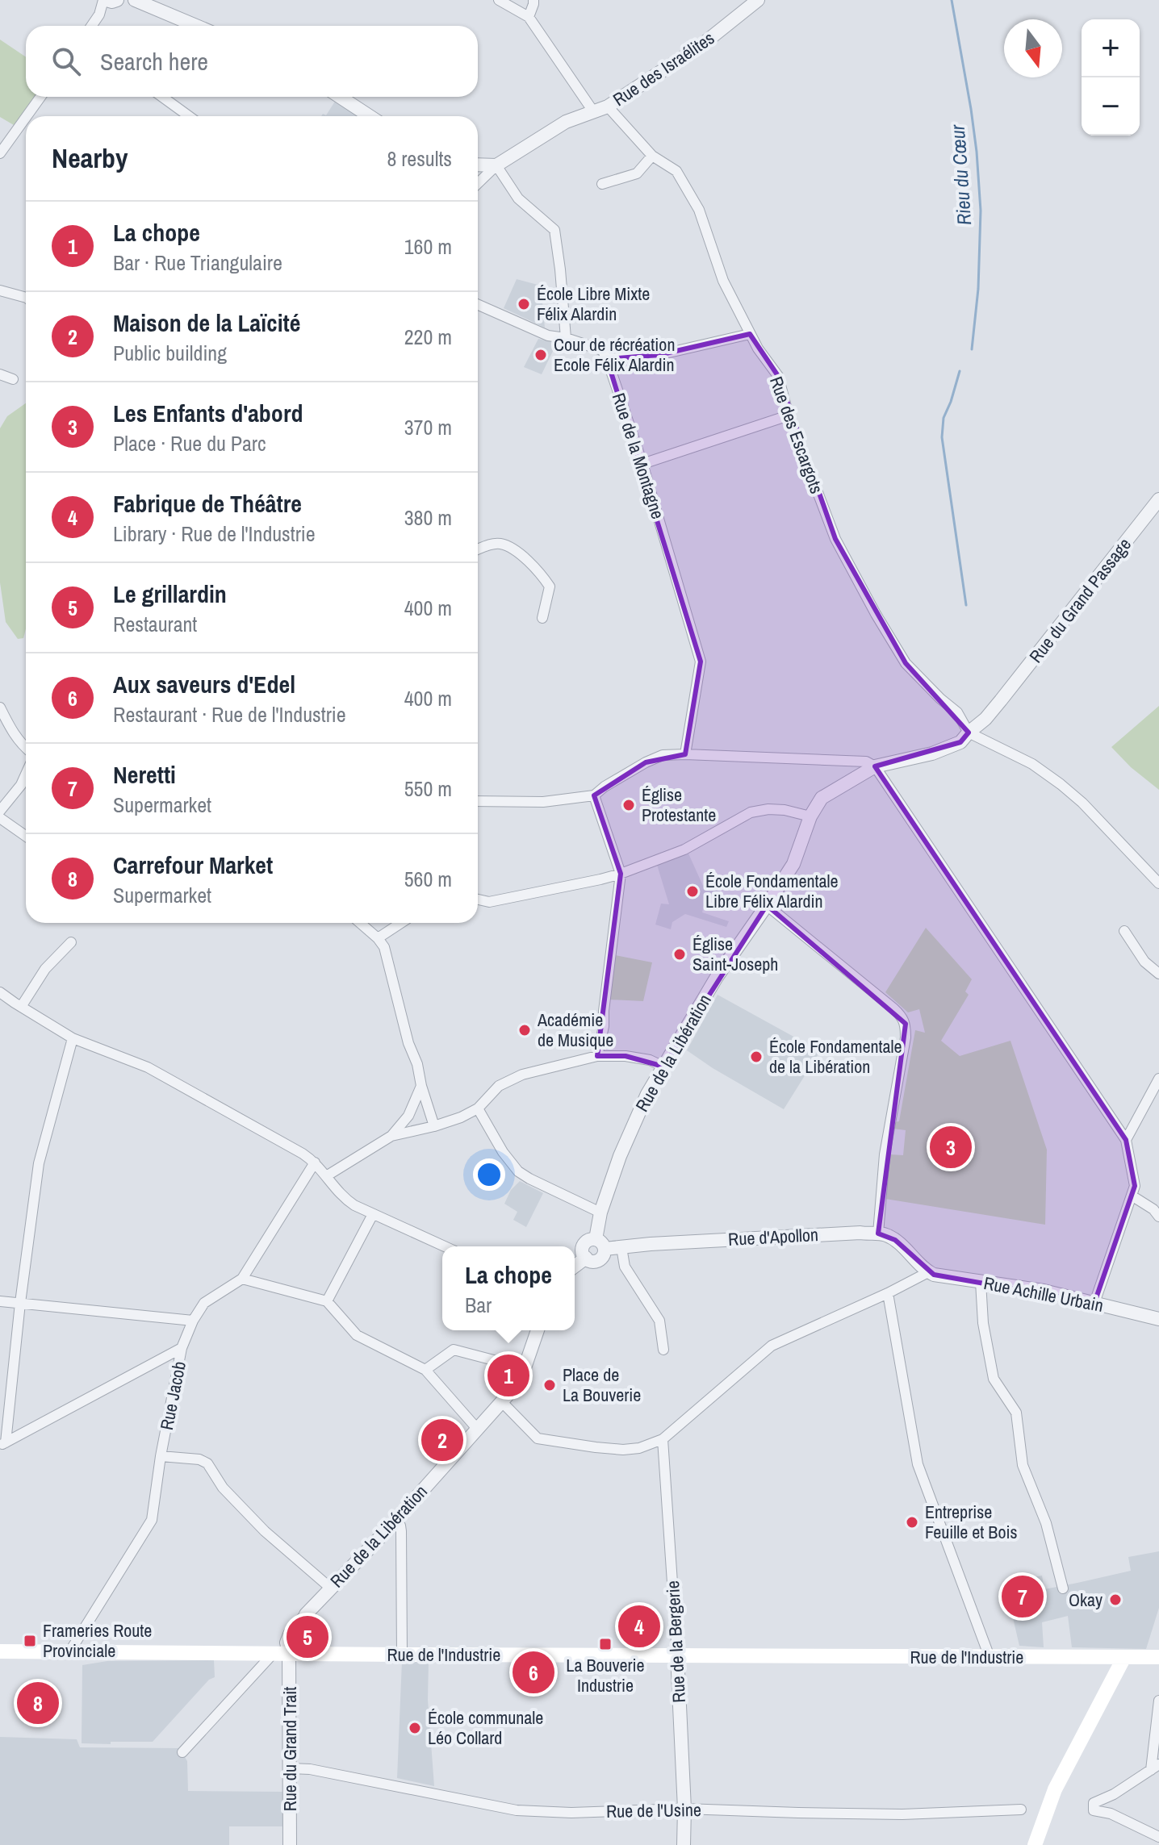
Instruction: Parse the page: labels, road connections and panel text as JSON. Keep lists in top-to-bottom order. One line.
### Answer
{"streets":{"main road":["Rue de l'Industrie"],"street":["Rue des Israélites","Rue des Escargots","Rue de la Montagne","Rue du Grand Passage","Rue de la Libération","Rue d'Apollon","Rue Achille Urbain","Rue Jacob","Rue de la Bergerie","Rue du Grand Trait","Rue de l'Usine"]},"crossings":[["Rue des Israélites","Rue des Escargots"],["Rue des Escargots","Rue du Grand Passage"],["Rue de la Libération","Rue d'Apollon"],["Rue de la Libération","Rue de l'Industrie"],["Rue de la Libération","Rue du Grand Trait"],["Rue Jacob","Rue de l'Industrie"],["Rue de la Bergerie","Rue de l'Industrie"],["Rue de la Bergerie","Rue de l'Usine"],["Rue de l'Industrie","Rue du Grand Trait"],["Rue du Grand Trait","Rue de l'Usine"]],"water":["Rieu du Cœur"],"places":{"other":["École Libre Mixte Félix Alardin","Cour de récréation Ecole Félix Alardin","Église Protestante","École Fondamentale Libre Félix Alardin","Église Saint-Joseph","Académie de Musique","École Fondamentale de la Libération","Place de La Bouverie","Entreprise Feuille et Bois","Okay","École communale Léo Collard"],"transit":["Frameries Route Provinciale","La Bouverie Industrie"]},"north":"bottom","page":{"map_buttons":["+","−"],"search":"Search here","heading":["Nearby","8 results"],"list":[{"mark":"1","name":"La chope","note":"Bar · Rue Triangulaire","value":"160 m"},{"mark":"2","name":"Maison de la Laïcité","note":"Public building","value":"220 m"},{"mark":"3","name":"Les Enfants d'abord","note":"Place · Rue du Parc","value":"370 m"},{"mark":"4","name":"Fabrique de Théâtre","note":"Library · Rue de l'Industrie","value":"380 m"},{"mark":"5","name":"Le grillardin","note":"Restaurant","value":"400 m"},{"mark":"6","name":"Aux saveurs d'Edel","note":"Restaurant · Rue de l'Industrie","value":"400 m"},{"mark":"7","name":"Neretti","note":"Supermarket","value":"550 m"},{"mark":"8","name":"Carrefour Market","note":"Supermarket","value":"560 m"}],"pins":["3","1","2","7","4","5","6","8"],"popup":["La chope","Bar"]}}
